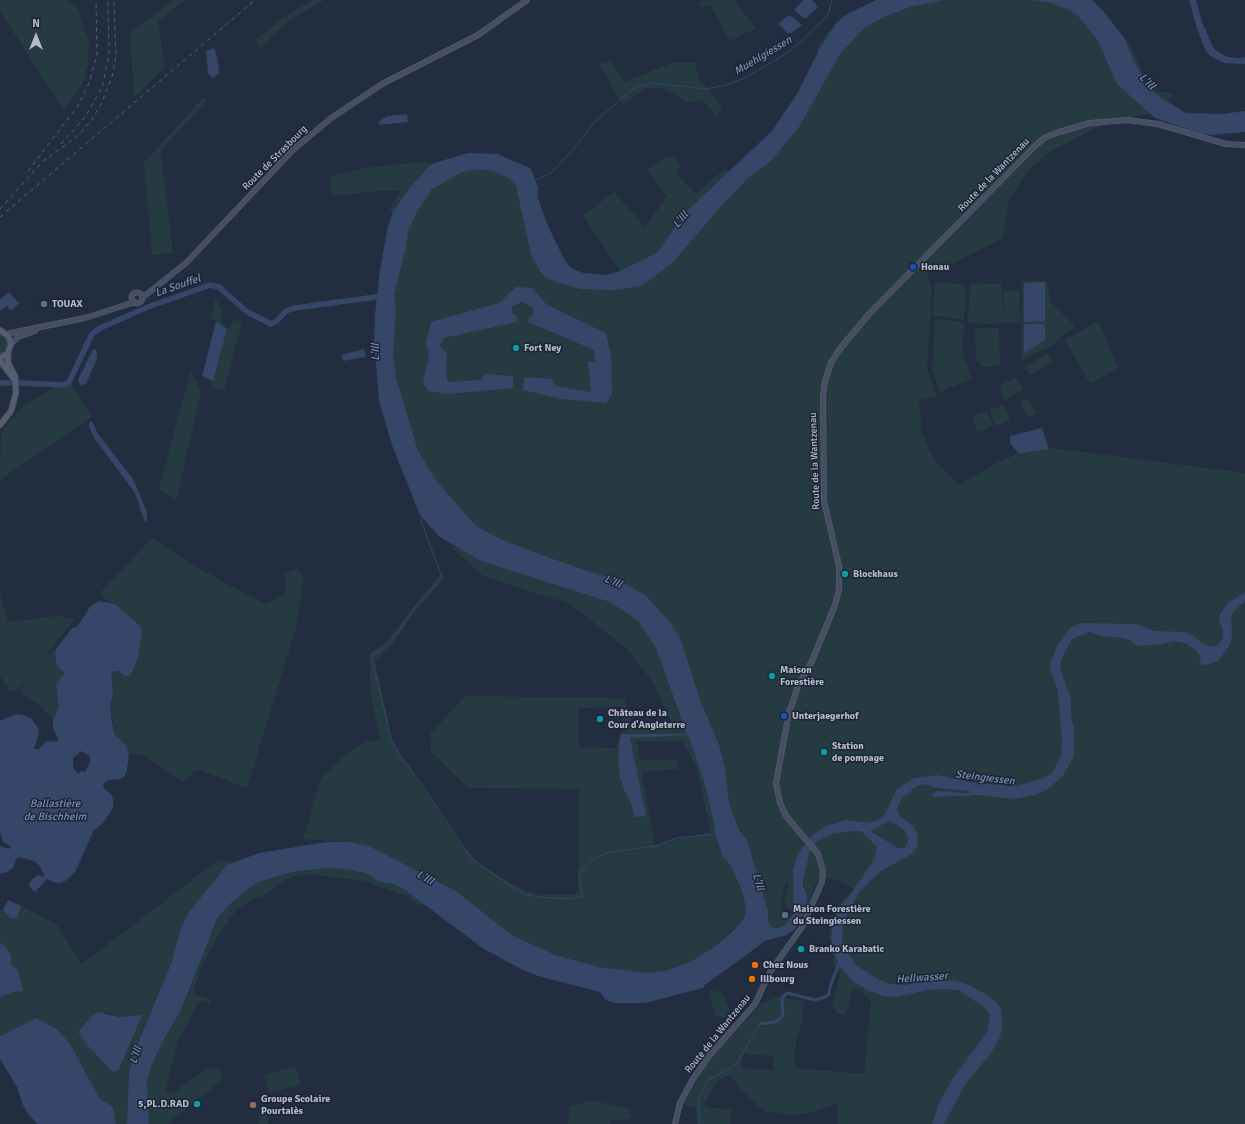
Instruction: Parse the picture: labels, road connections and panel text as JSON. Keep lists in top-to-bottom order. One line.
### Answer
{"streets":{"main road":["Route de Strasbourg","Route de la Wantzenau"]},"water":["Muehlgiessen","L'Ill","La Souffel","Steingiessen","Ballastière de Bischheim","Hellwasser"],"places":["Honau","TOUAX","Fort Ney","Blockhaus","Maison Forestière","Unterjaegerhof","Château de la Cour d'Angleterre","Station de pompage","Maison Forestière du Steingiessen","Branko Karabatic","Chez Nous","Illbourg","5,PL.D.RAD","Groupe Scolaire Pourtalès"],"north":"top"}
